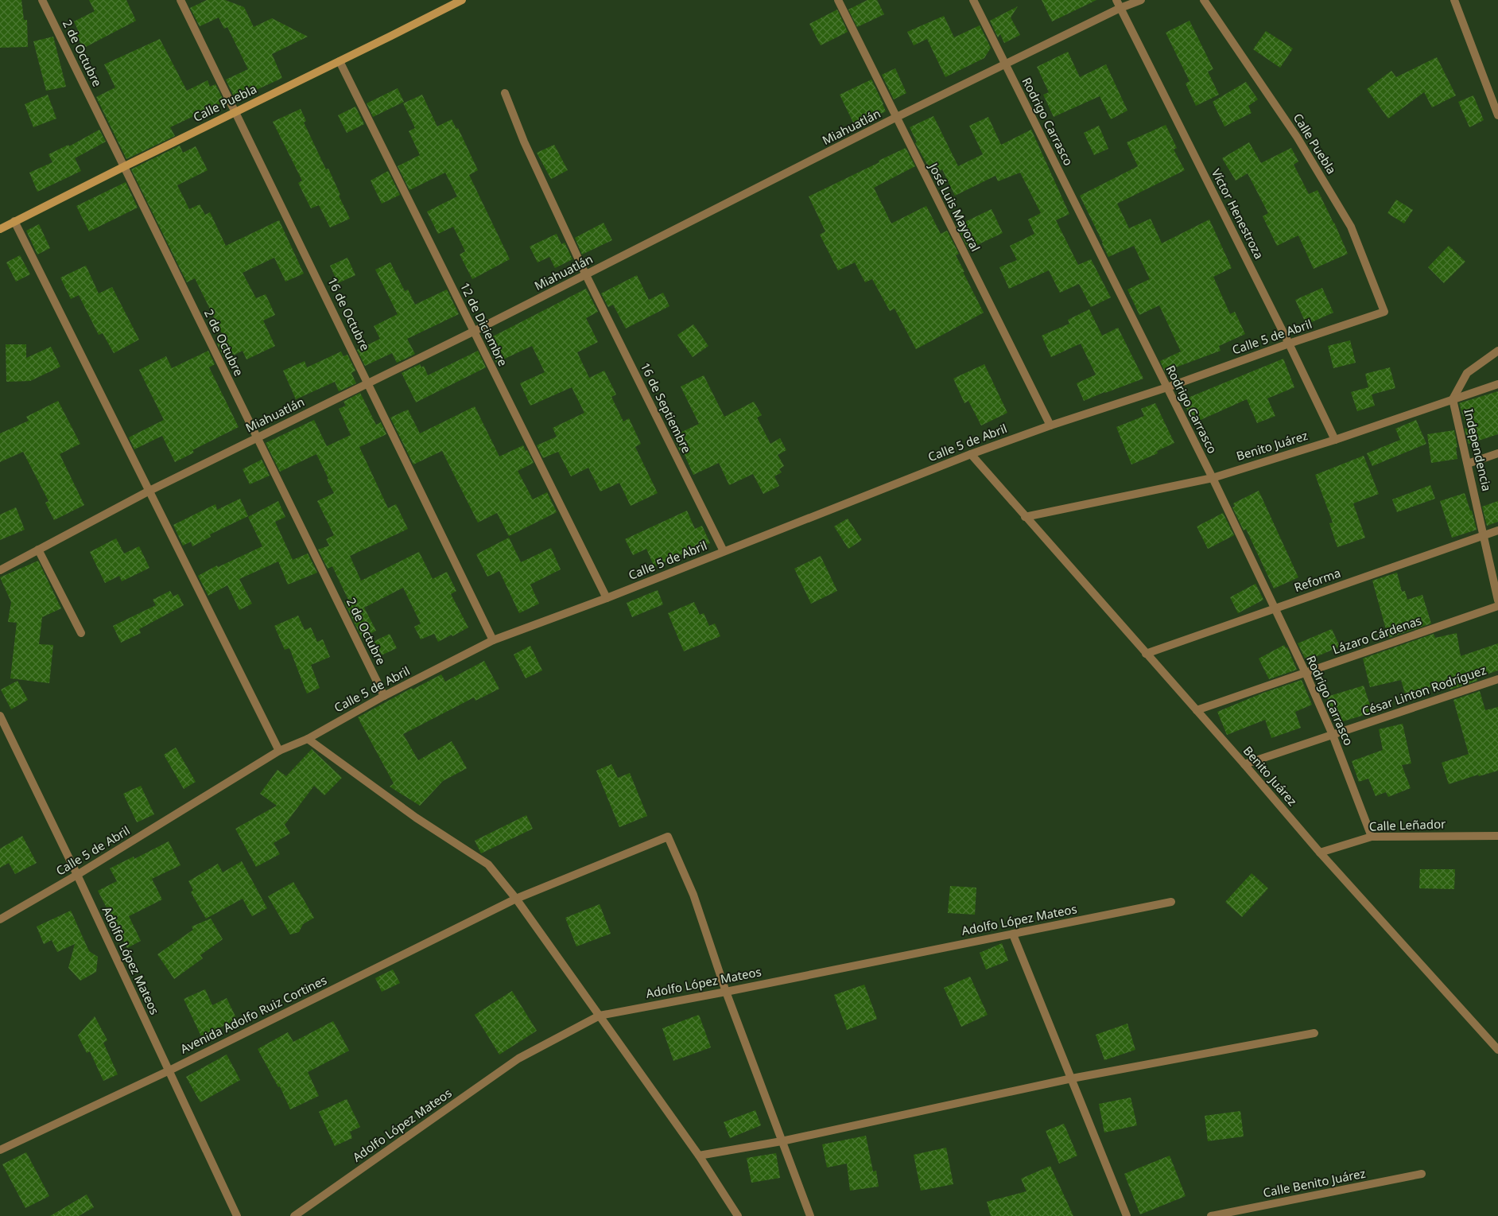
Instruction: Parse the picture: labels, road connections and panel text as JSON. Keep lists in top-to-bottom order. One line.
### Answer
{"streets":{"street":["2 de Octubre","Calle Puebla","Rodrigo Carrasco","Miahuatlán","José Luis Mayoral","Víctor Henestroza","16 de Octubre","12 de Diciembre","Calle 5 de Abril","16 de Septiembre","Benito Juárez","Independencia","Reforma","Lázaro Cárdenas","César Linton Rodríguez","Calle Leñador","Adolfo López Mateos","Avenida Adolfo Ruiz Cortines","Calle Benito Juárez"]},"crossings":[["2 de Octubre","Calle Puebla"],["2 de Octubre","Miahuatlán"],["2 de Octubre","Calle 5 de Abril"],["Calle Puebla","16 de Octubre"],["Calle Puebla","12 de Diciembre"],["Calle Puebla","Calle 5 de Abril"],["Rodrigo Carrasco","Miahuatlán"],["Rodrigo Carrasco","Calle 5 de Abril"],["Rodrigo Carrasco","Benito Juárez"],["Rodrigo Carrasco","Reforma"],["Rodrigo Carrasco","Lázaro Cárdenas"],["Rodrigo Carrasco","César Linton Rodríguez"],["Rodrigo Carrasco","Calle Leñador"],["Miahuatlán","José Luis Mayoral"],["Miahuatlán","Víctor Henestroza"],["Miahuatlán","16 de Octubre"],["Miahuatlán","12 de Diciembre"],["Miahuatlán","16 de Septiembre"],["José Luis Mayoral","Calle 5 de Abril"],["Víctor Henestroza","Calle 5 de Abril"],["Víctor Henestroza","Benito Juárez"],["16 de Octubre","Calle 5 de Abril"],["12 de Diciembre","Calle 5 de Abril"],["Calle 5 de Abril","16 de Septiembre"],["Calle 5 de Abril","Benito Juárez"],["Calle 5 de Abril","Adolfo López Mateos"],["Benito Juárez","Independencia"],["Benito Juárez","Reforma"],["Benito Juárez","Lázaro Cárdenas"],["Benito Juárez","César Linton Rodríguez"],["Benito Juárez","Calle Leñador"],["Independencia","Reforma"],["Adolfo López Mateos","Avenida Adolfo Ruiz Cortines"]]}
